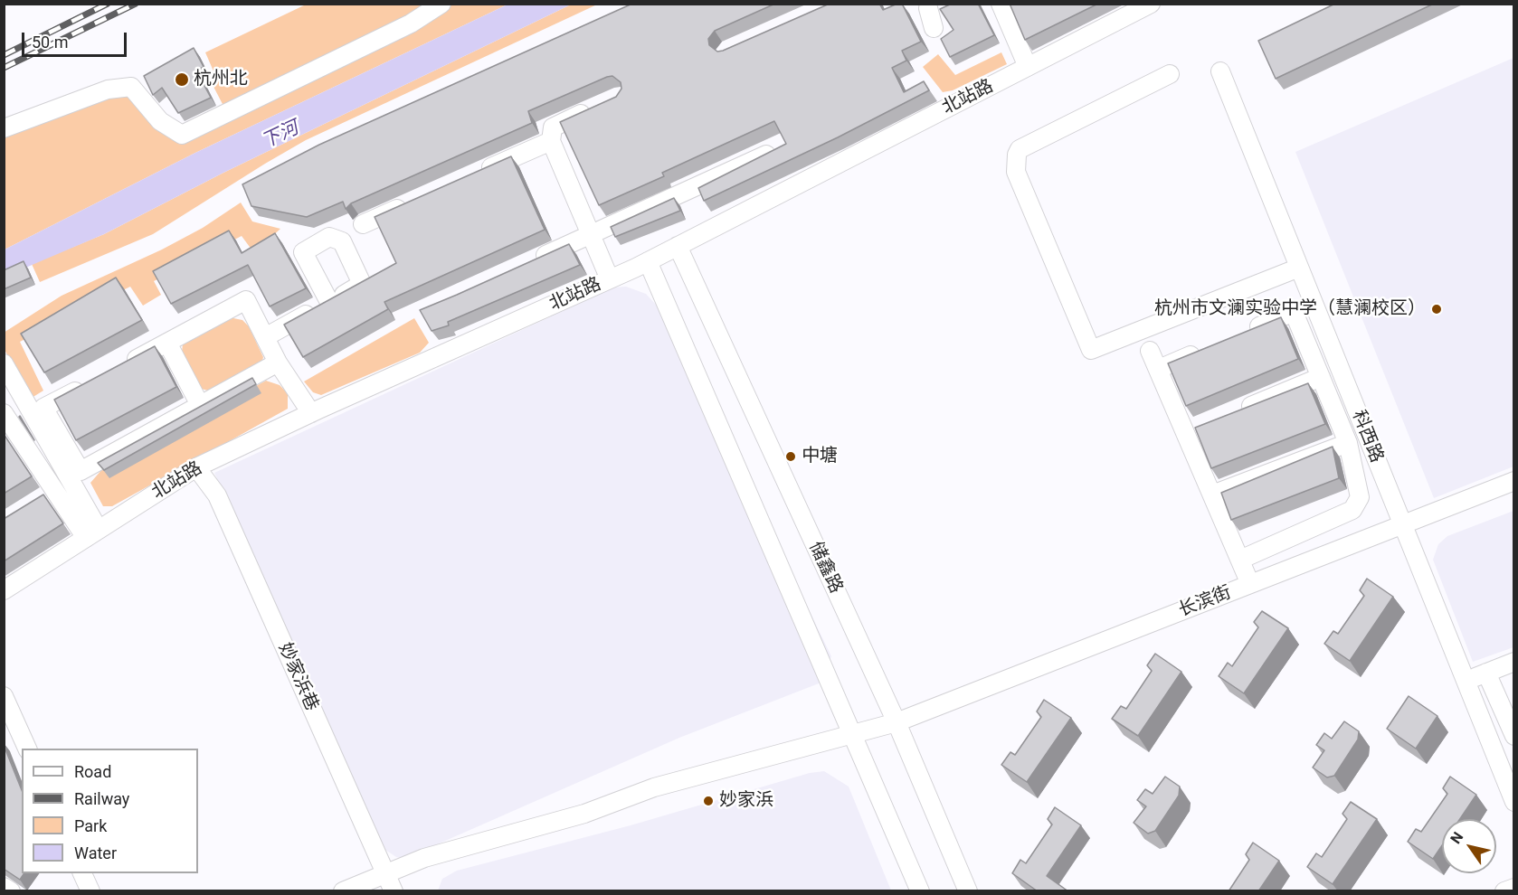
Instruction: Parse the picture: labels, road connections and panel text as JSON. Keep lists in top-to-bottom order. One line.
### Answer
{"streets":{"street":["北站路","科西路","储鑫路","长滨街","妙家浜巷"]},"crossings":[["北站路","储鑫路"],["北站路","妙家浜巷"],["科西路","长滨街"],["储鑫路","长滨街"],["长滨街","妙家浜巷"]],"water":["下河"],"places":["杭州北","杭州市文澜实验中学（慧澜校区）","中塘","妙家浜"],"legend":["Road","Railway","Park","Water"],"scale_bar":"50 m","north":"top left"}
